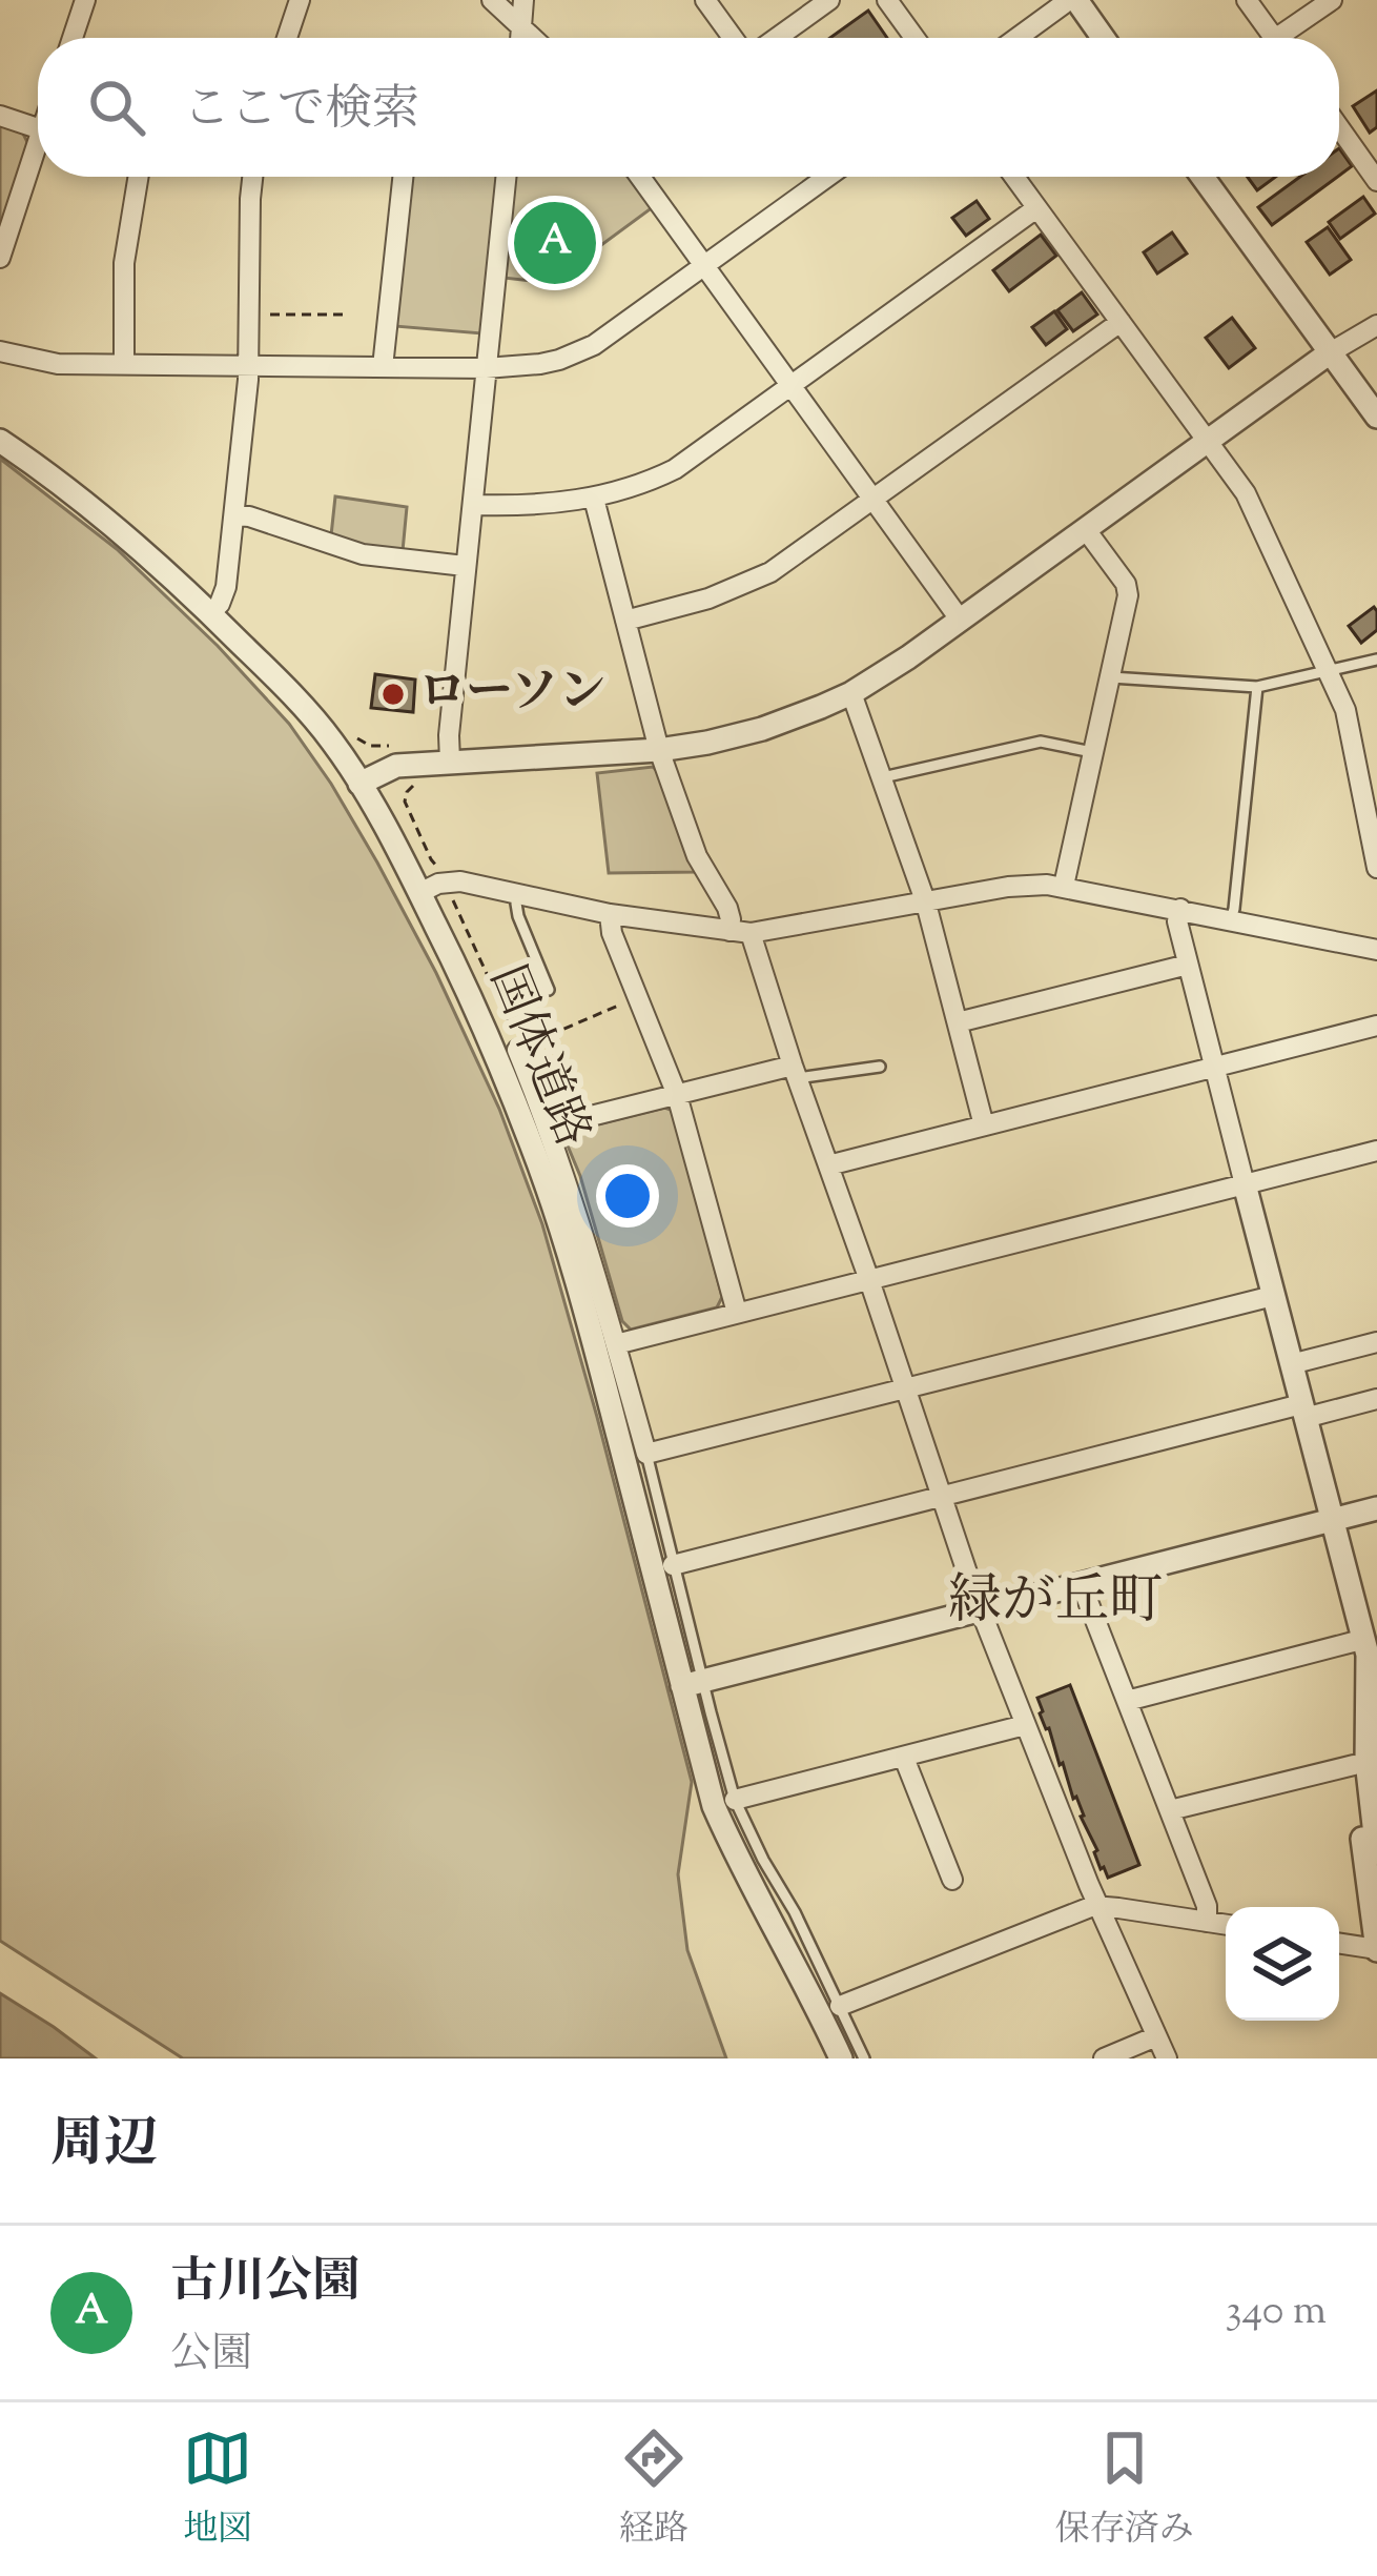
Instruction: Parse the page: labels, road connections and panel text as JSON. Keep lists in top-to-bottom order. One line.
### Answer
{"streets":{"street":["国体道路"]},"districts":["緑が丘町"],"places":["ローソン"],"page":{"search":"ここで検索","pins":"A","heading":"周辺","list":[{"mark":"A","name":"古川公園","note":"公園","value":"340 m"}],"nav":["地図","経路","保存済み"]}}
